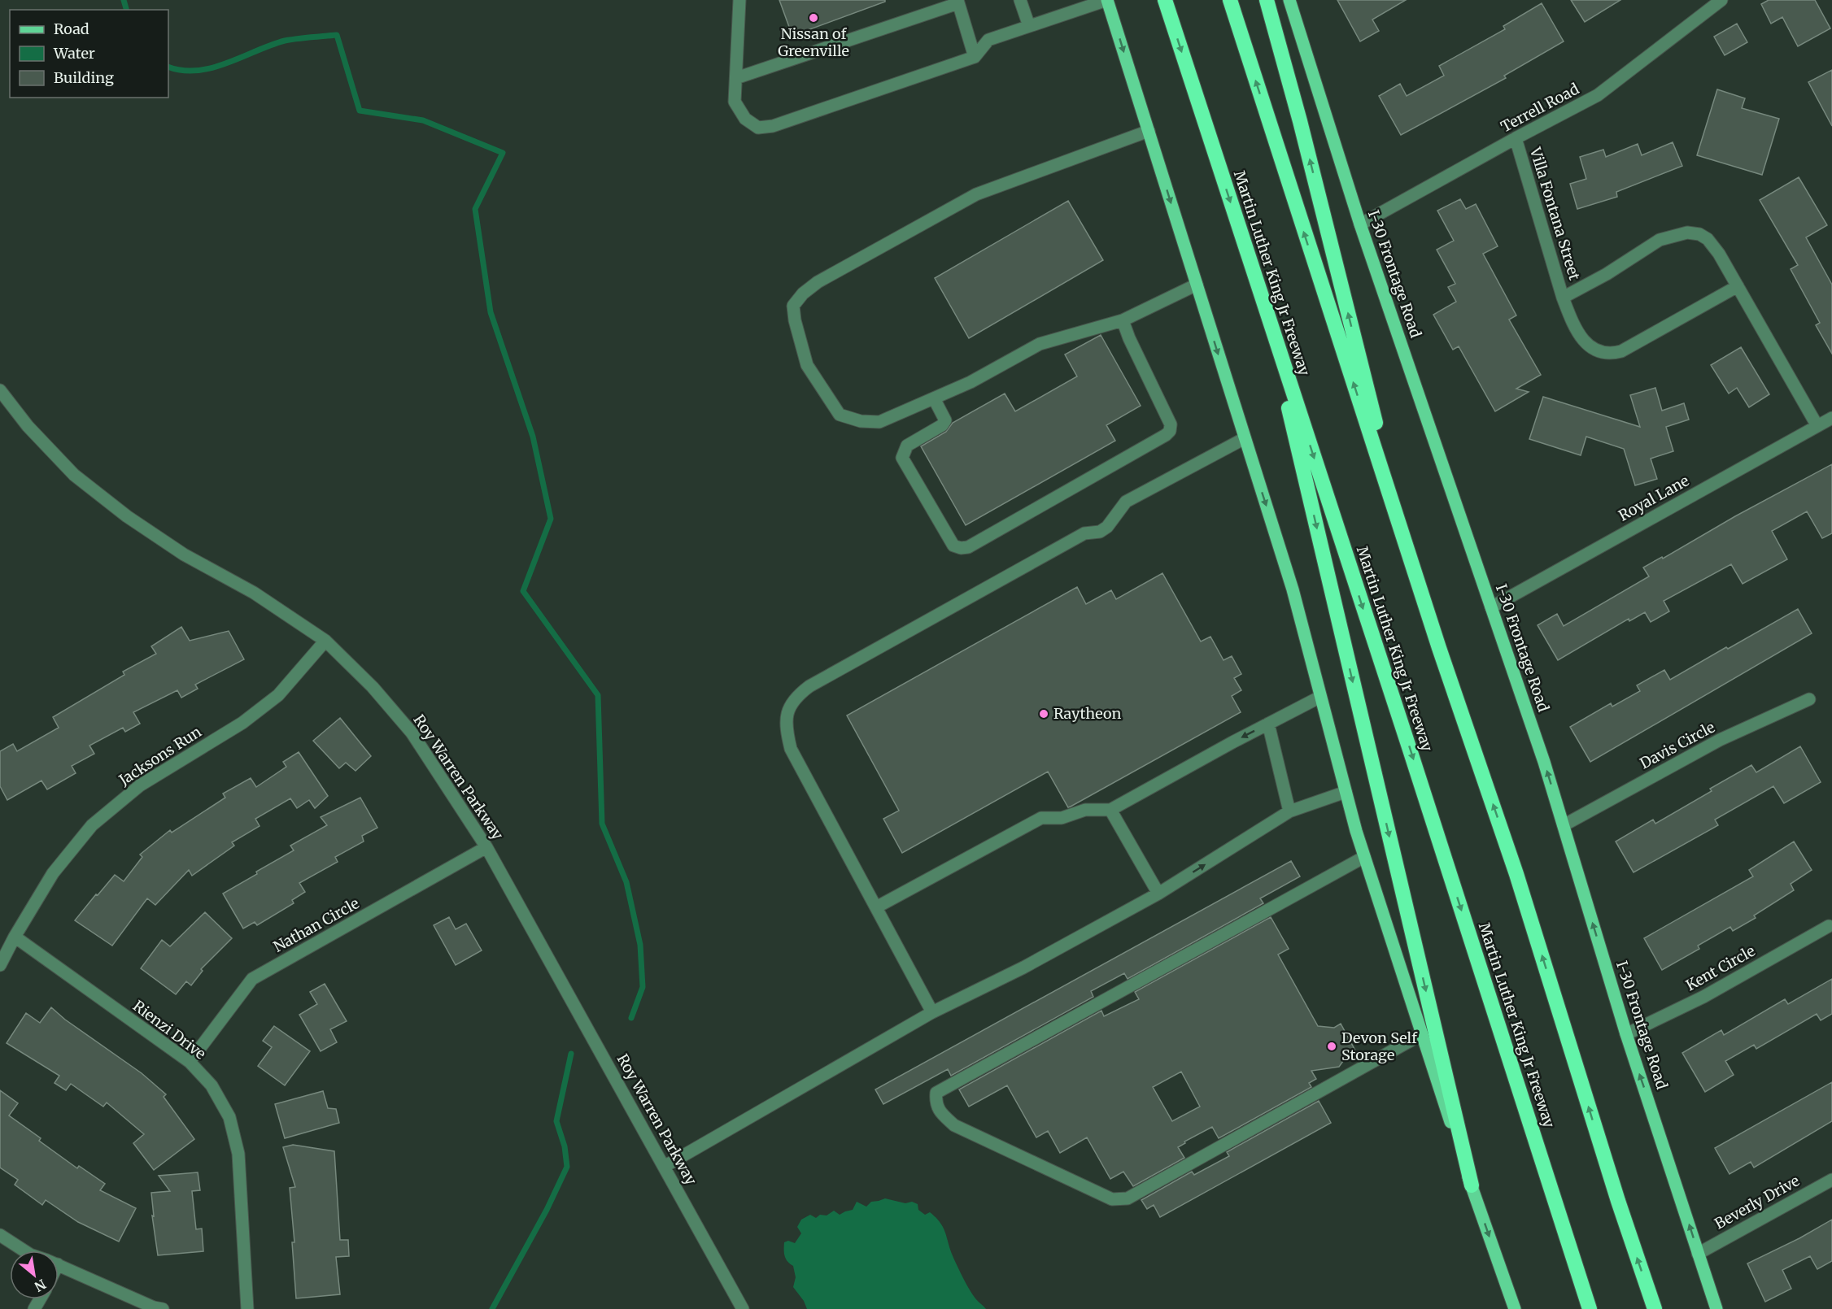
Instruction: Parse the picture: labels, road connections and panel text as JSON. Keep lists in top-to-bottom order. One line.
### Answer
{"streets":{"highway":["Martin Luther King Jr Freeway"],"main road":["I-30 Frontage Road"],"street":["Terrell Road","Villa Fontana Street","Royal Lane","Davis Circle","Jacksons Run","Roy Warren Parkway","Nathan Circle","Kent Circle","Rienzi Drive","Beverly Drive"]},"crossings":[["Terrell Road","Villa Fontana Street"],["Terrell Road","I-30 Frontage Road"],["Villa Fontana Street","Royal Lane"],["I-30 Frontage Road","Royal Lane"],["I-30 Frontage Road","Davis Circle"],["I-30 Frontage Road","Kent Circle"],["I-30 Frontage Road","Beverly Drive"],["Jacksons Run","Roy Warren Parkway"],["Jacksons Run","Rienzi Drive"],["Roy Warren Parkway","Nathan Circle"],["Nathan Circle","Rienzi Drive"]],"one_way":["I-30 Frontage Road"],"places":["Nissan of Greenville","Raytheon","Devon Self Storage"],"legend":["Road","Water","Building"],"north":"bottom right"}
